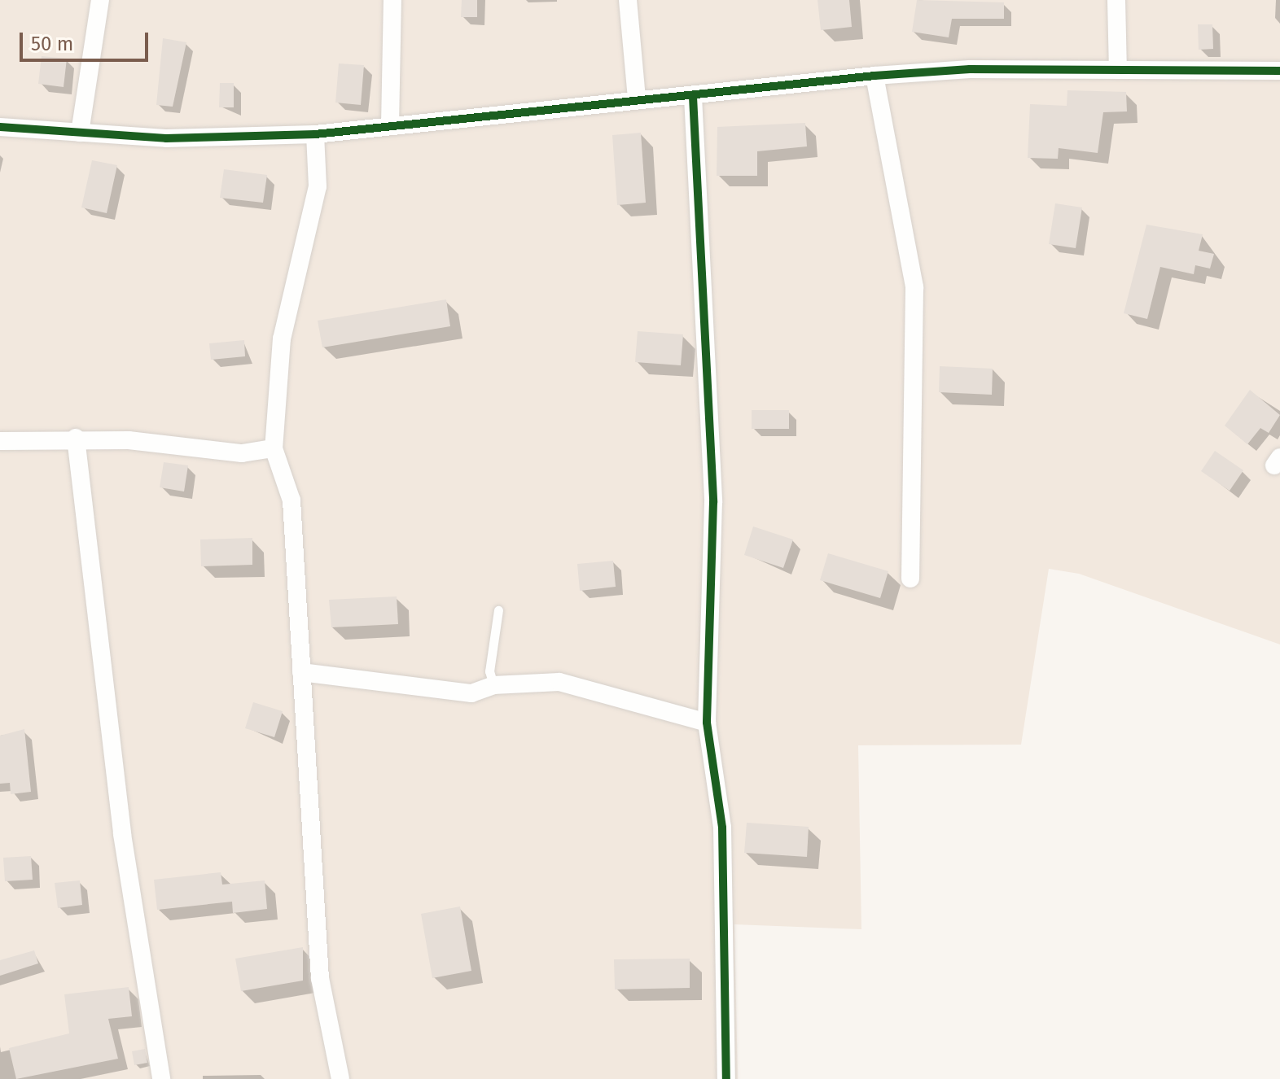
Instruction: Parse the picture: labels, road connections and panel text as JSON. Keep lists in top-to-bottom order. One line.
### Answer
{"scale_bar":"50 m"}
